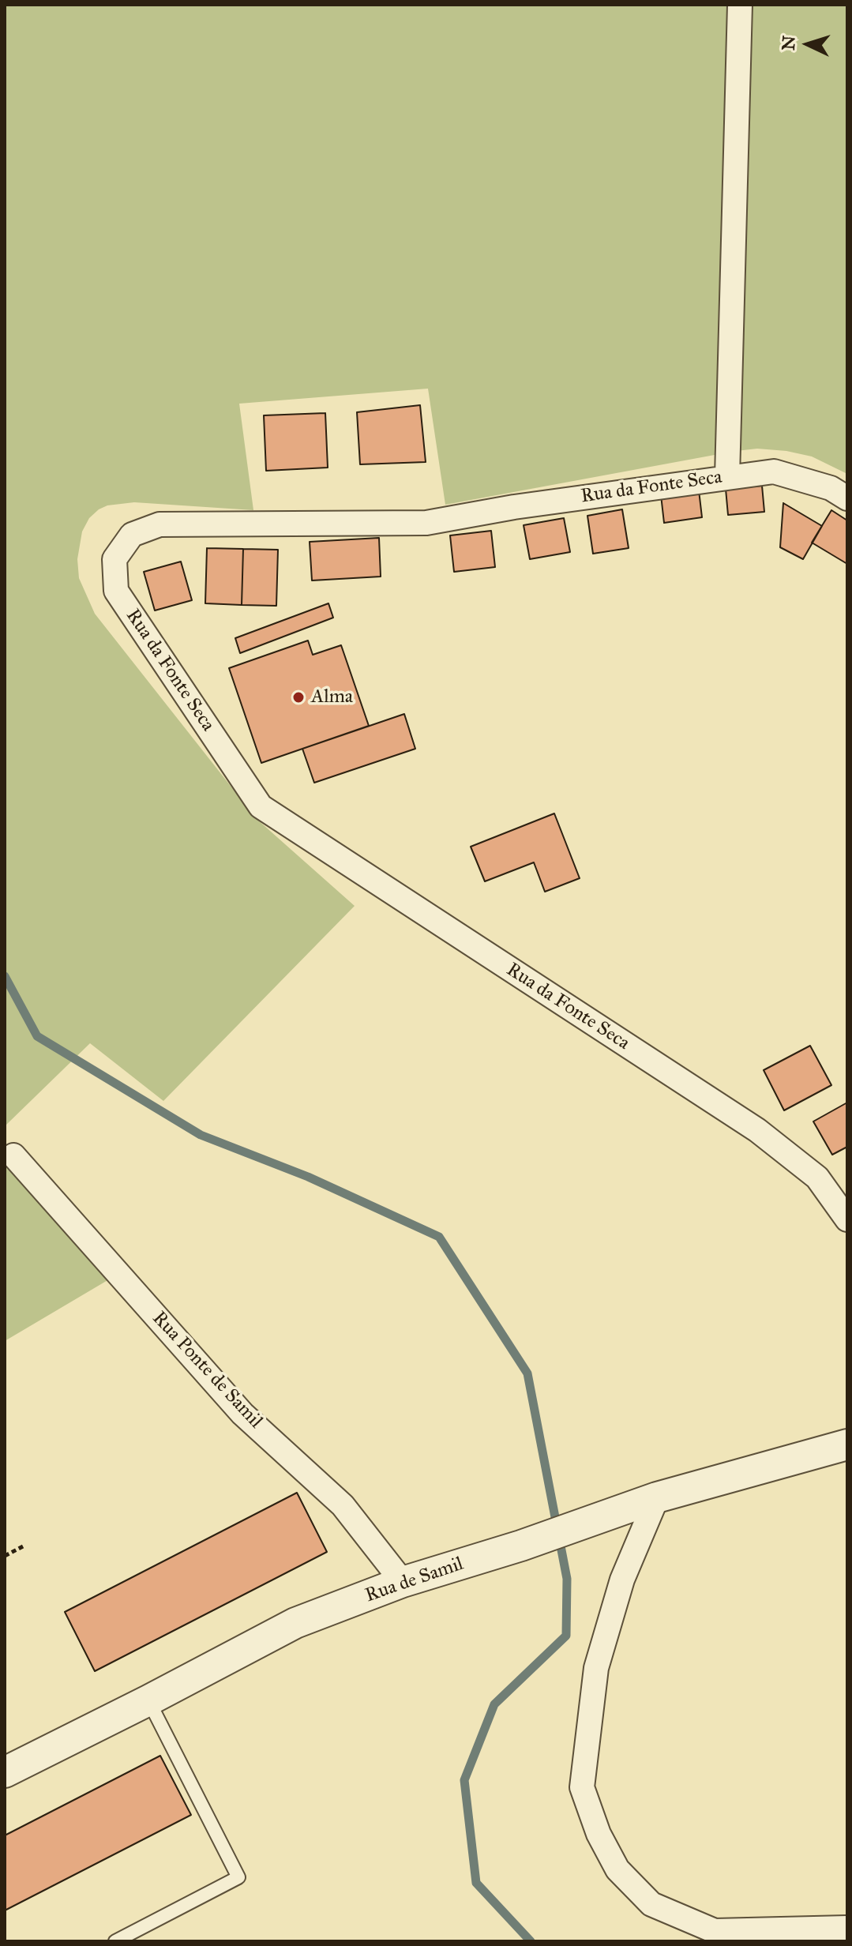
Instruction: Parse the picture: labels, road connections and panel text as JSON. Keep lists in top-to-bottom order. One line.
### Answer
{"streets":{"street":["Rua da Fonte Seca","Rua Ponte de Samil","Rua de Samil"]},"crossings":[["Rua Ponte de Samil","Rua de Samil"]],"places":["Alma"],"north":"left"}
